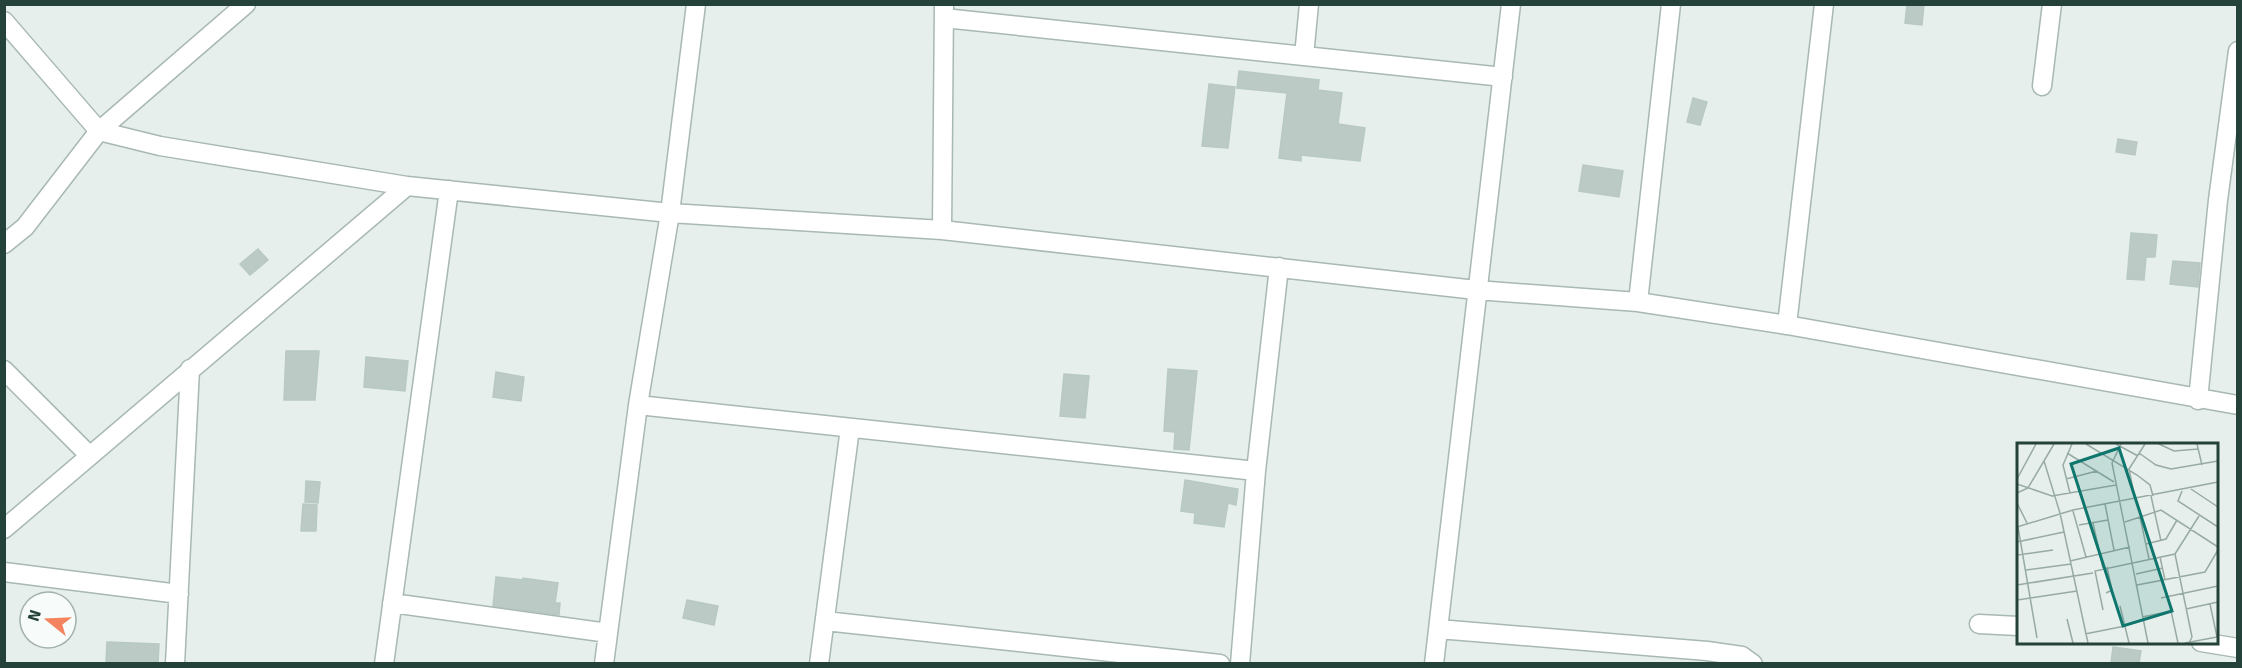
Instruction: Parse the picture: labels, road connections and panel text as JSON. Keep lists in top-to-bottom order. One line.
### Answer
{"north":"left"}
